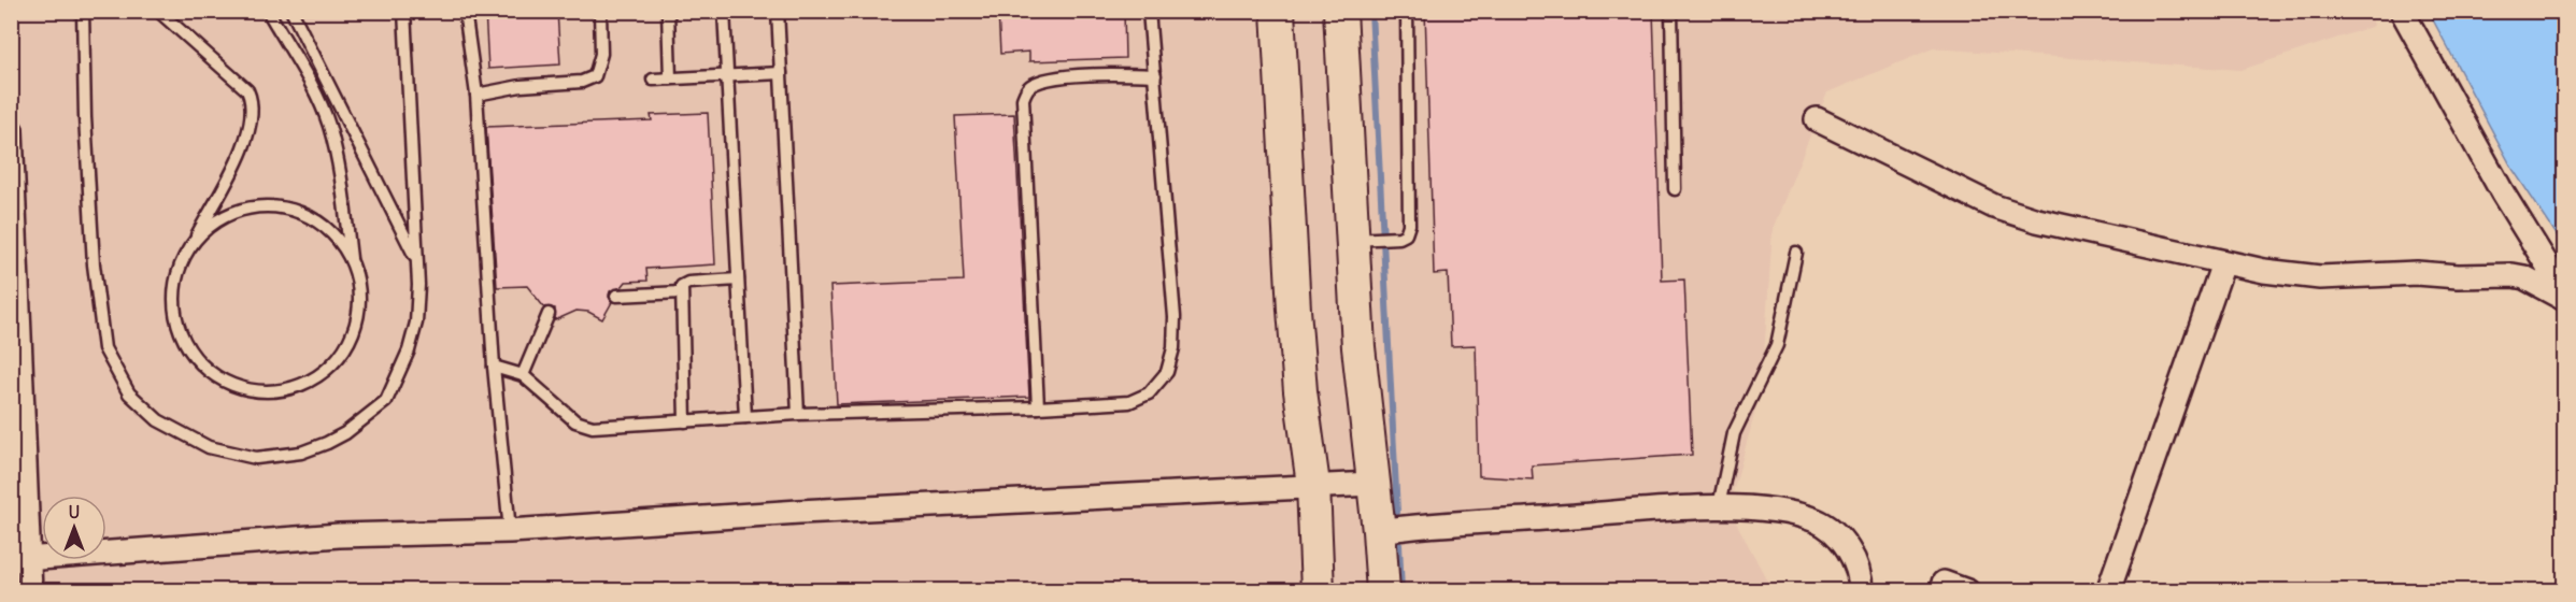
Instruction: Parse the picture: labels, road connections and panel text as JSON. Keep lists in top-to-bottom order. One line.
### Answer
{"north":"top"}
